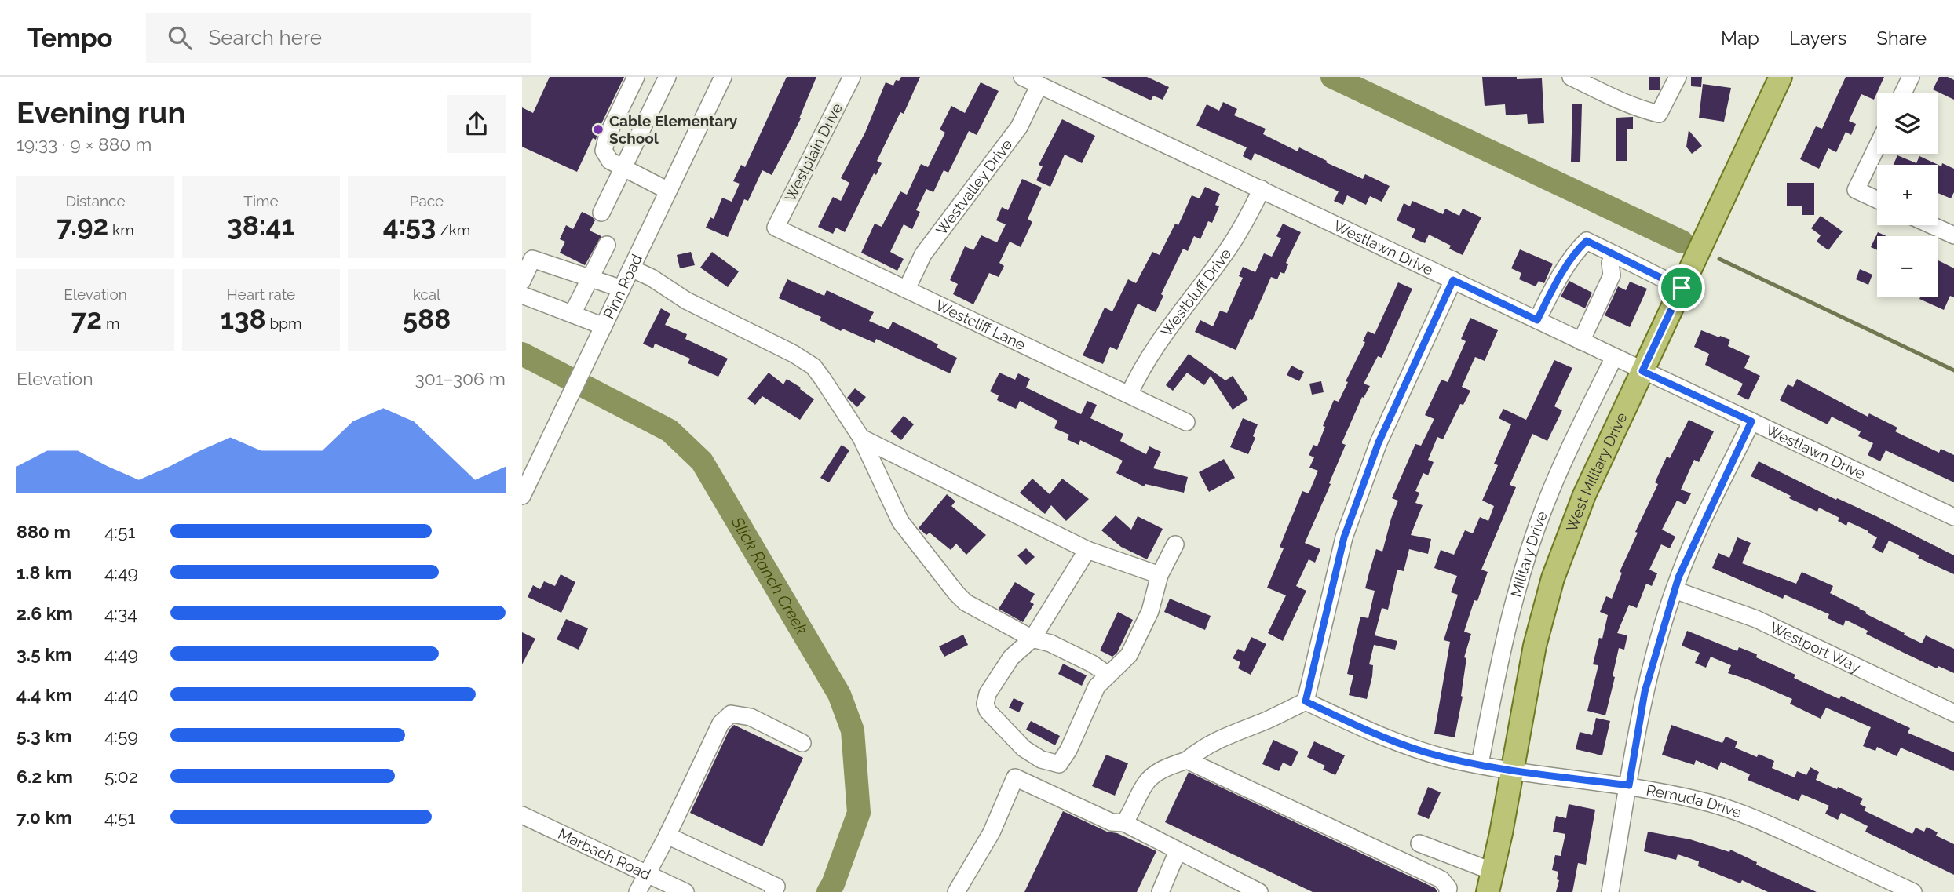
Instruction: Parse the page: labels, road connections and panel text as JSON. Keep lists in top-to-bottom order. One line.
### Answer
{"streets":{"main road":["West Military Drive"],"street":["Westplain Drive","Westvalley Drive","Westlawn Drive","Pinn Road","Westbluff Drive","Westcliff Lane","Military Drive","Westport Way","Remuda Drive","Marbach Road"]},"crossings":[["Westplain Drive","Westcliff Lane"],["Westvalley Drive","Westlawn Drive"],["Westvalley Drive","Westcliff Lane"],["Westlawn Drive","Westbluff Drive"],["Westlawn Drive","West Military Drive"],["Westlawn Drive","Military Drive"],["Westbluff Drive","Westcliff Lane"],["West Military Drive","Remuda Drive"],["Military Drive","Remuda Drive"]],"water":["Slick Ranch Creek"],"places":["Cable Elementary School"],"page":{"header":"Tempo","search":"Search here","nav":["Map","Layers","Share"],"heading":["Evening run","19:33 · 9 × 880 m"],"map_buttons":["+","−"],"stats":[["Distance","7.92 km"],["Time","38:41"],["Pace","4:53 /km"],["Elevation","72 m"],["Heart rate","138 bpm"],["kcal","588"]],"chart":["Elevation","301–306 m"],"list":[{"name":"880 m","note":"4:51"},{"name":"1.8 km","note":"4:49"},{"name":"2.6 km","note":"4:34"},{"name":"3.5 km","note":"4:49"},{"name":"4.4 km","note":"4:40"},{"name":"5.3 km","note":"4:59"},{"name":"6.2 km","note":"5:02"},{"name":"7.0 km","note":"4:51"}]}}
